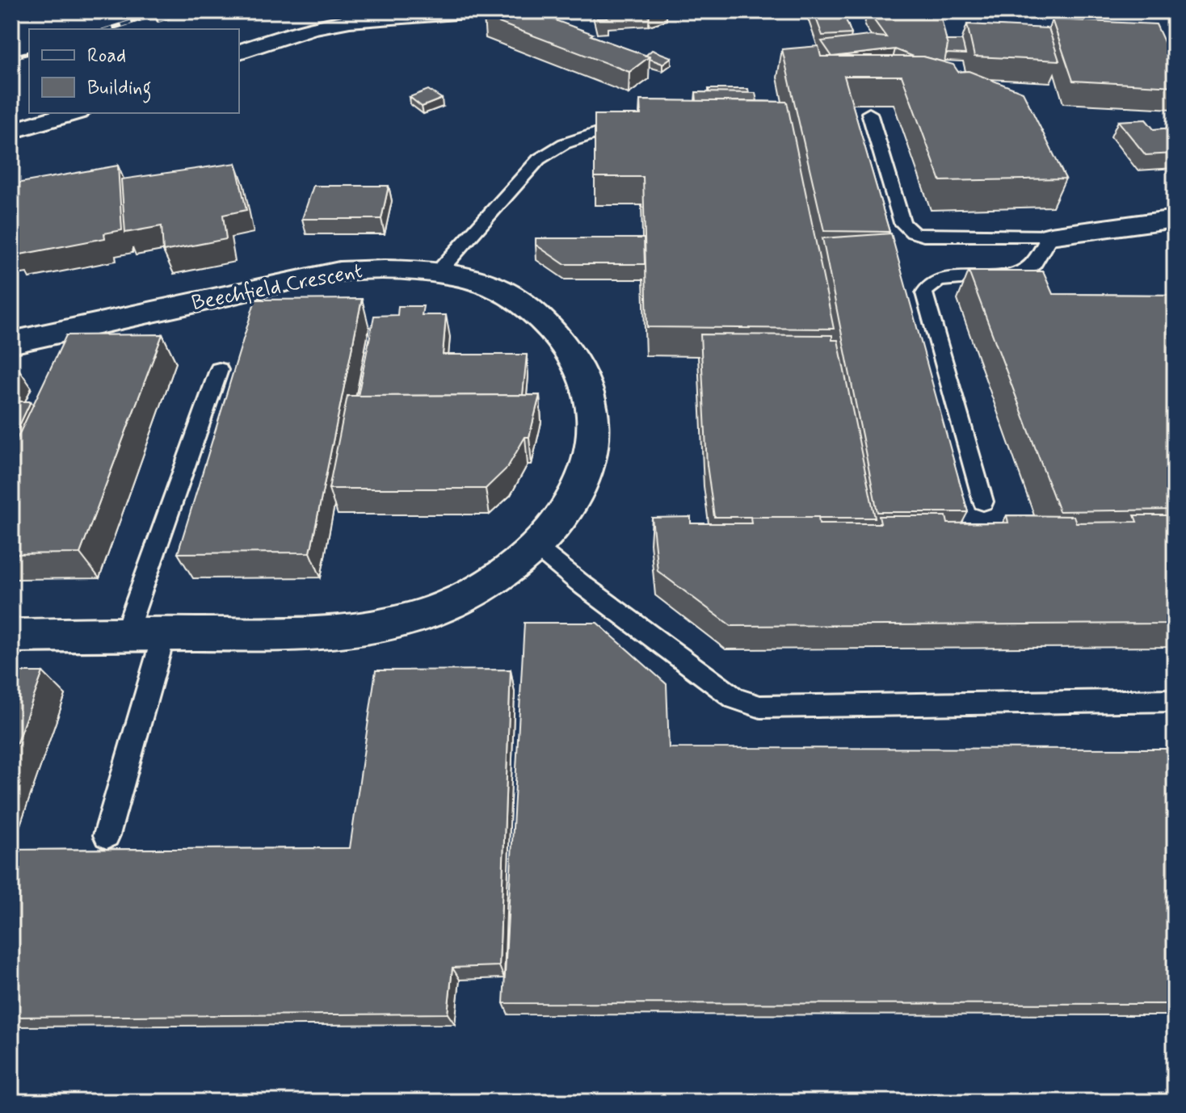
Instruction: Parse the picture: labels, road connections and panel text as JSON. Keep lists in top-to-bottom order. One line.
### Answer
{"streets":{"street":["Beechfield Crescent"]},"legend":["Road","Building"]}
